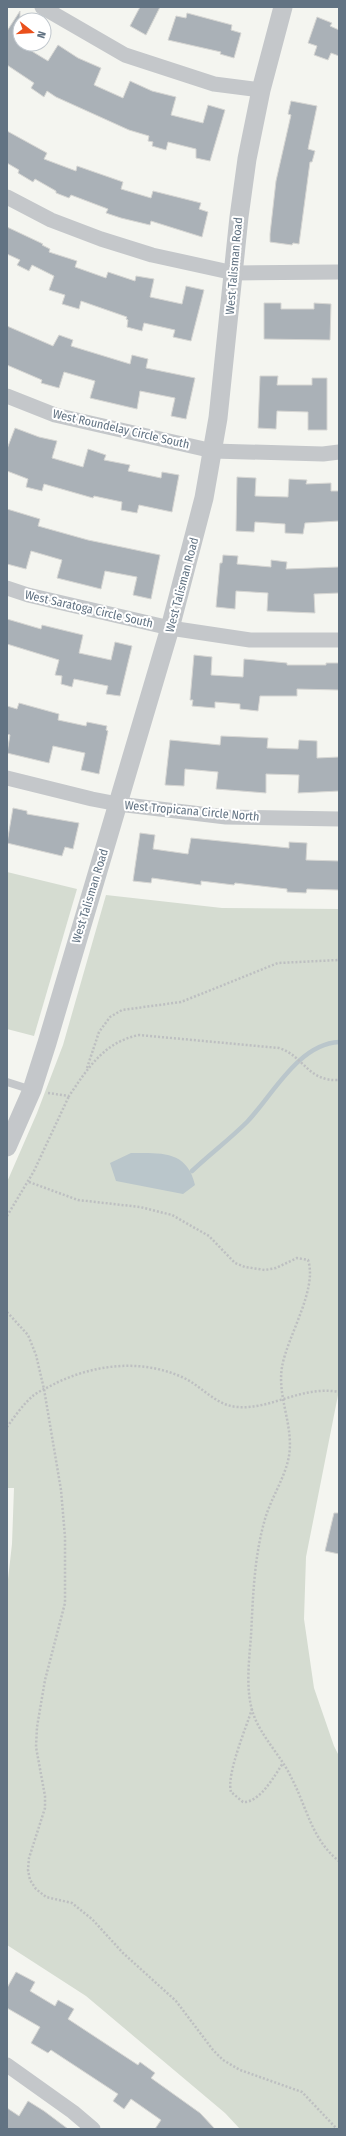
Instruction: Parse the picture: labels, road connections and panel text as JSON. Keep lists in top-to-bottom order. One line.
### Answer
{"streets":{"street":["West Talisman Road","West Roundelay Circle South","West Saratoga Circle South","West Tropicana Circle North"]},"crossings":[["West Talisman Road","West Roundelay Circle South"],["West Talisman Road","West Saratoga Circle South"],["West Talisman Road","West Tropicana Circle North"]],"north":"right"}
